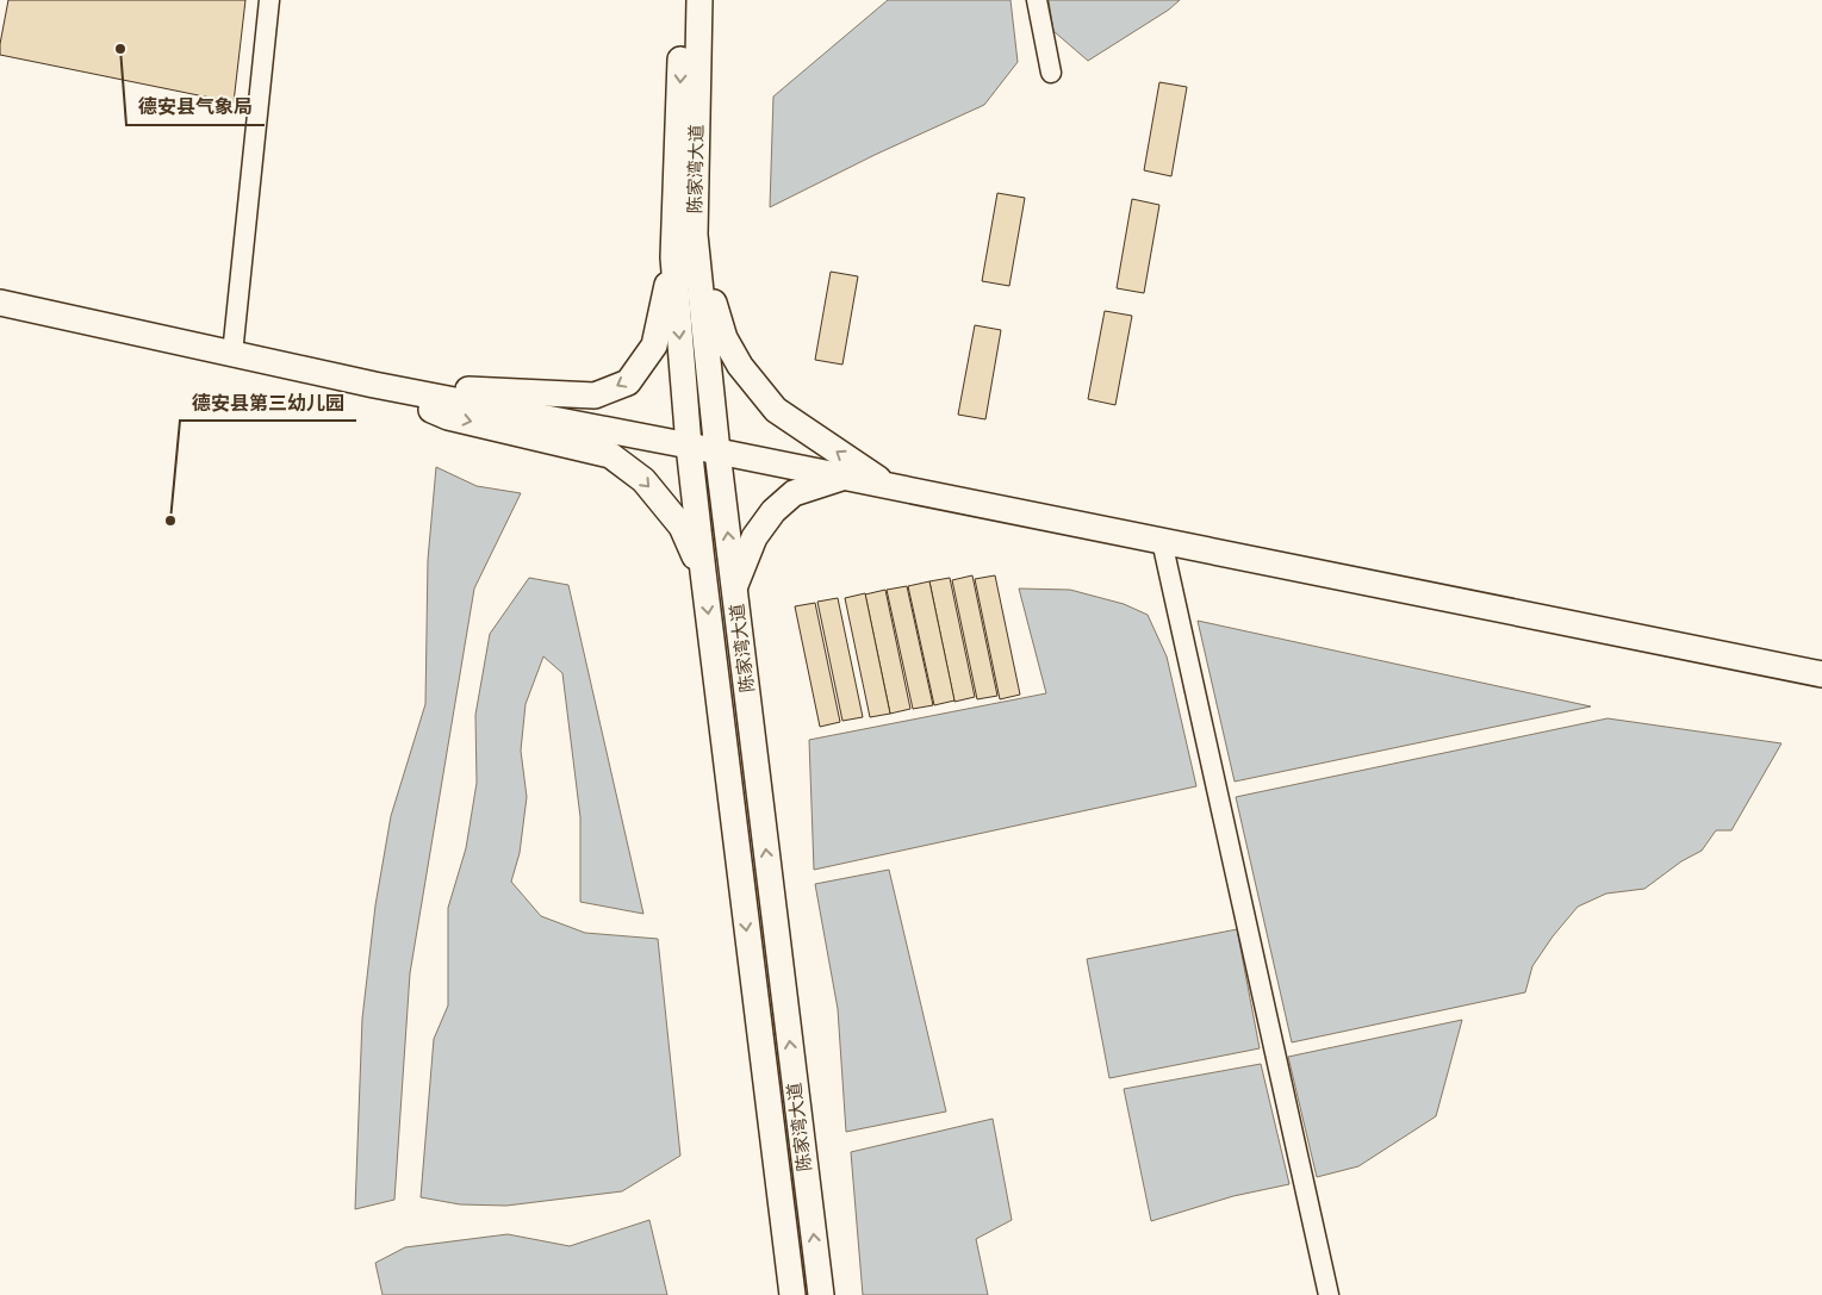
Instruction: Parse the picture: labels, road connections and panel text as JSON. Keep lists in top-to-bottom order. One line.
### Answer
{"streets":{"main road":["陈家湾大道"]},"places":["德安县气象局","德安县第三幼儿园"]}
